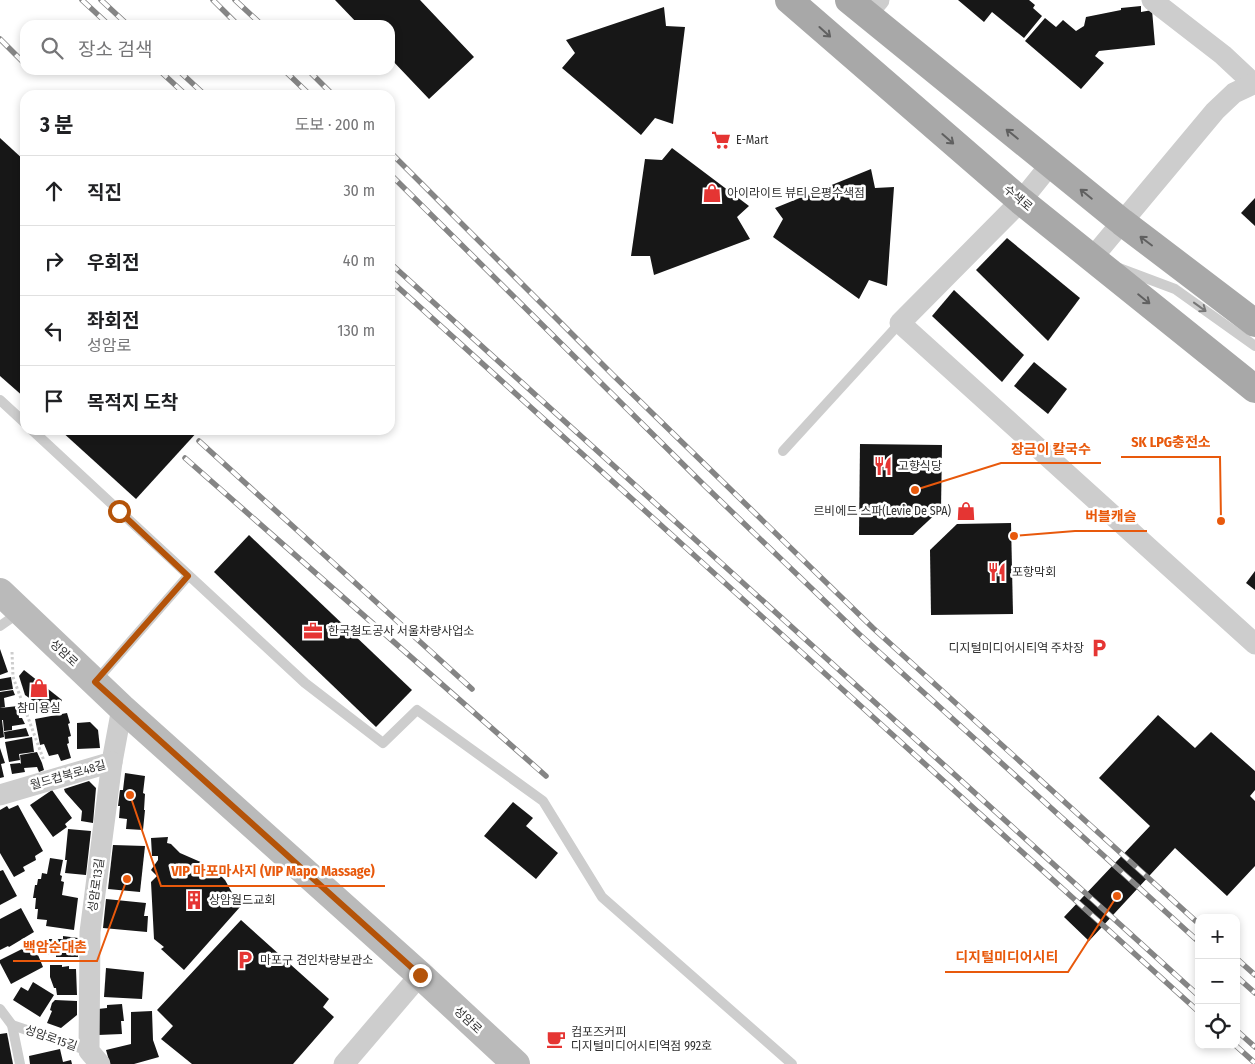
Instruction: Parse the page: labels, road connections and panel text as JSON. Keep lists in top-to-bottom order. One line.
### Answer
{"streets":{"main road":["수색로","성암로"],"street":["월드컵북로48길","성암로13길"],"lane":["성암로15길"]},"crossings":[["성암로","월드컵북로48길"],["월드컵북로48길","성암로13길"],["성암로13길","성암로15길"]],"places":{"supermarket":["E-Mart"],"shop":["아이라이트 뷰티 은평수색점","르비에드 스파(Levie De SPA)","참미용실"],"restaurant":["고향식당","포항막회"],"other":["장금이 칼국수","SK LPG충전소","버블캐슬","VIP 마포마사지 (VIP Mapo Massage)","백암순대촌","디지털미디어시티"],"office":["한국철도공사 서울차량사업소"],"parking":["디지털미디어시티역 주차장","마포구 견인차량보관소"],"building":["상암월드교회"],"cafe":["컴포즈커피 디지털미디어시티역점 992호"]},"page":{"search":"장소 검색","heading":["3 분","도보 · 200 m"],"list":[["직진","30 m"],["우회전","40 m"],["좌회전","성암로","130 m"],"목적지 도착"],"map_buttons":["+","−"]}}
